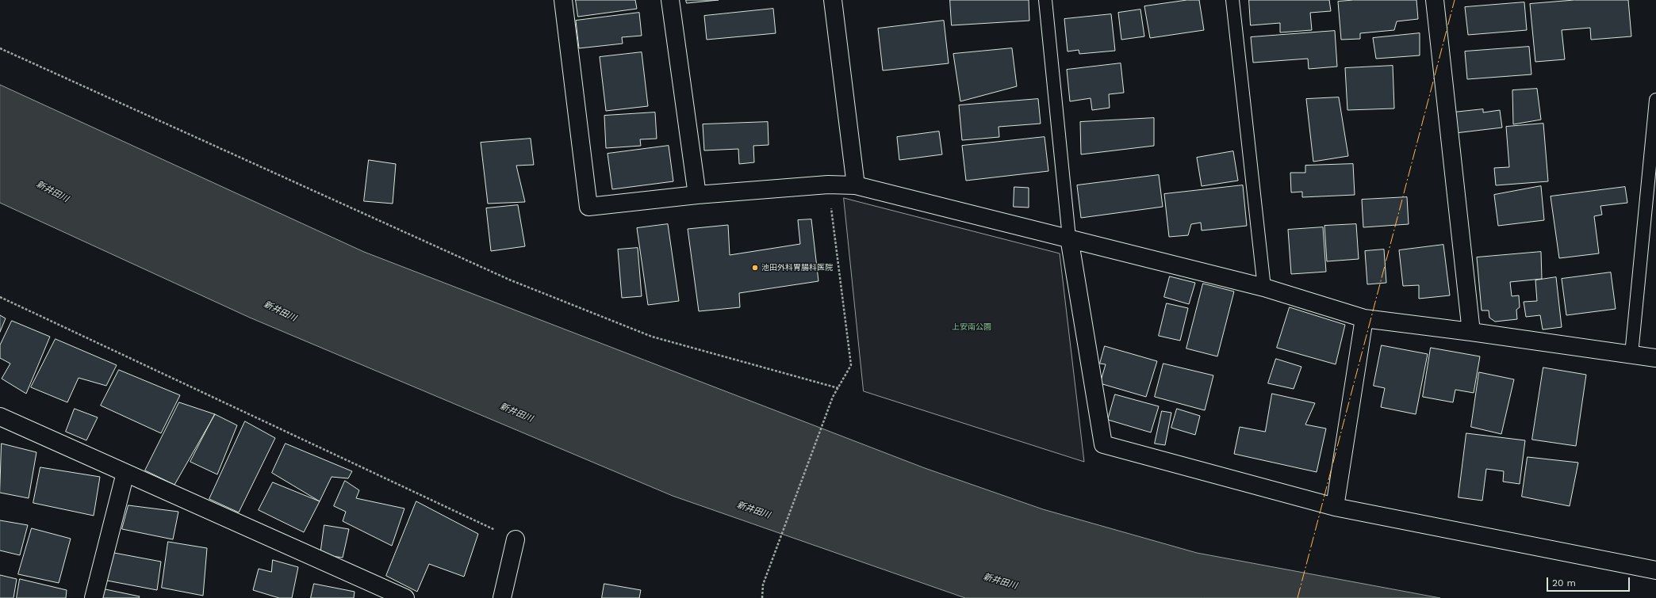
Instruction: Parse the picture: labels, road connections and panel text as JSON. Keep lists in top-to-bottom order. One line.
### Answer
{"water":["新井田川"],"parks":["上安南公園"],"places":["池田外科胃腸科医院"],"scale_bar":"20 m"}
